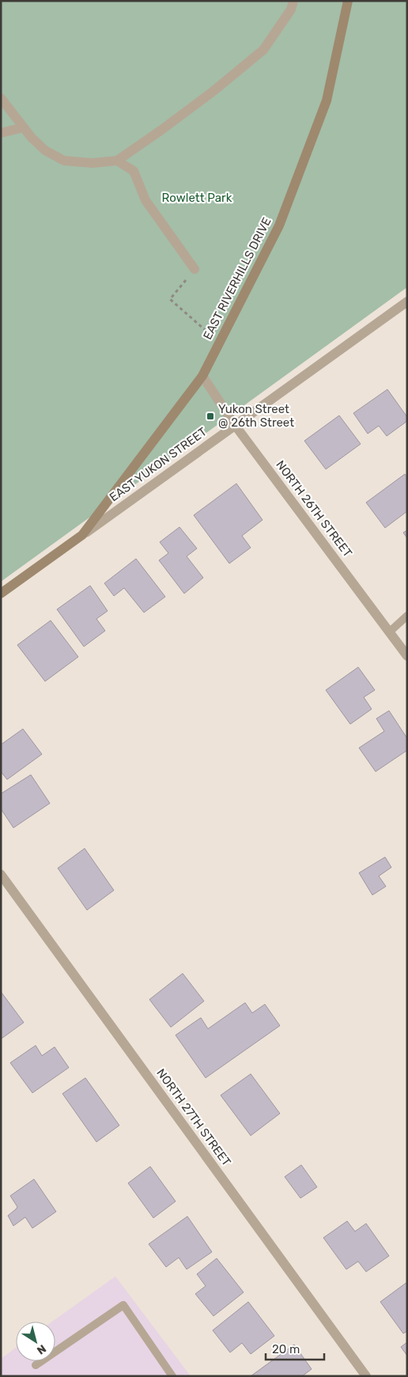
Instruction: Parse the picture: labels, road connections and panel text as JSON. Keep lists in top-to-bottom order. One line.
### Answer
{"streets":{"street":["EAST RIVERHILLS DRIVE","EAST YUKON STREET","NORTH 26TH STREET","NORTH 27TH STREET"]},"crossings":[["EAST RIVERHILLS DRIVE","EAST YUKON STREET"],["EAST RIVERHILLS DRIVE","NORTH 26TH STREET"],["EAST YUKON STREET","NORTH 26TH STREET"]],"parks":["Rowlett Park"],"places":{"transit":["Yukon Street @ 26th Street"]},"scale_bar":"20 m","north":"bottom right"}
